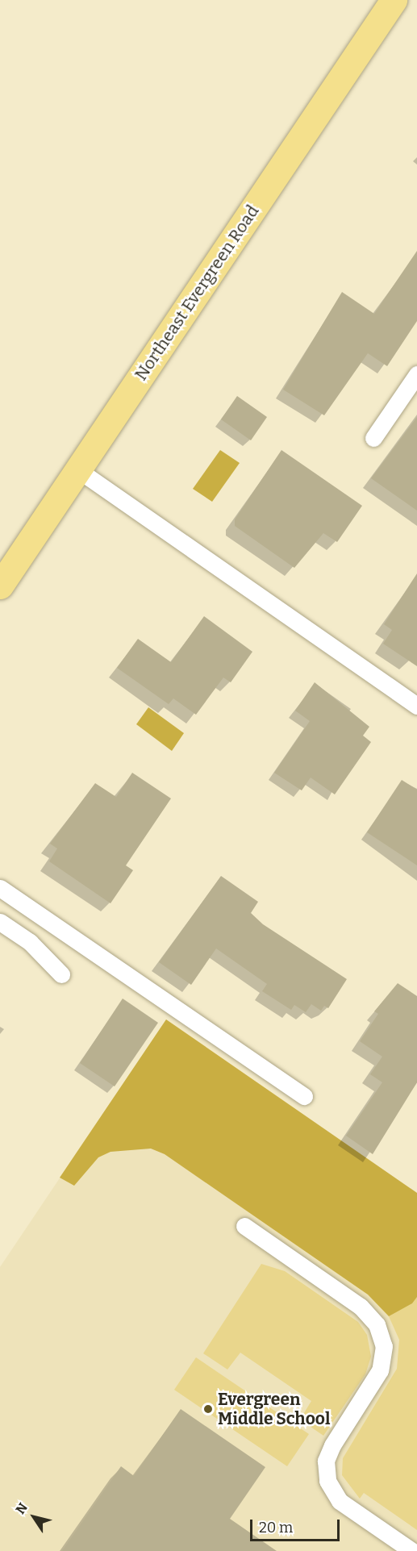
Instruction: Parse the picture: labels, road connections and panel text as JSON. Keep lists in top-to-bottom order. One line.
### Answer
{"streets":{"main road":["Northeast Evergreen Road"]},"places":["Evergreen Middle School"],"scale_bar":"20 m","north":"top left"}
